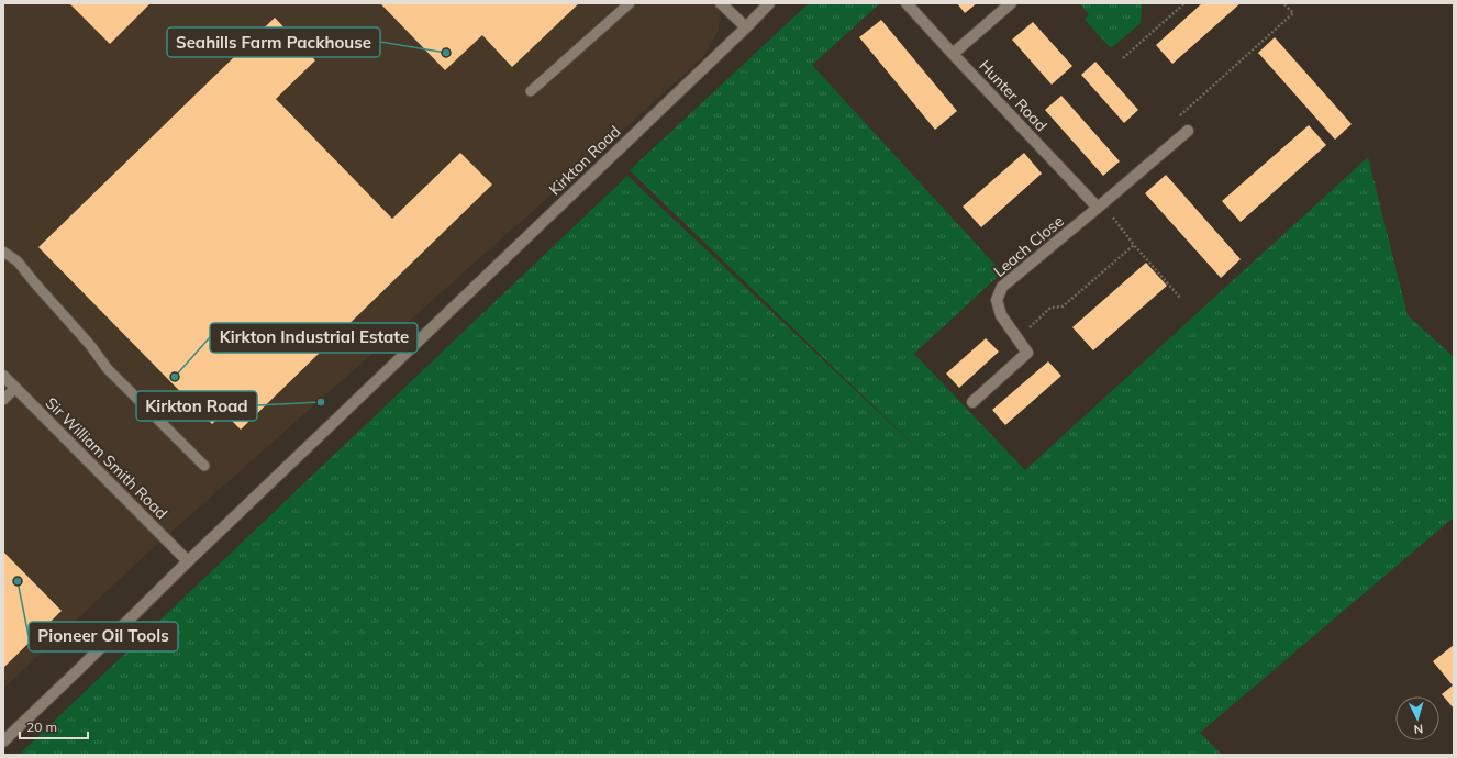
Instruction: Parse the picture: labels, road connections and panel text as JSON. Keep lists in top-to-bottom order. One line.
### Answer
{"streets":{"street":["Hunter Road","Kirkton Road","Leach Close","Sir William Smith Road"]},"crossings":[["Hunter Road","Leach Close"],["Kirkton Road","Sir William Smith Road"]],"places":["Seahills Farm Packhouse","Kirkton Industrial Estate","Kirkton Road","Pioneer Oil Tools"],"scale_bar":"20 m","north":"bottom"}
